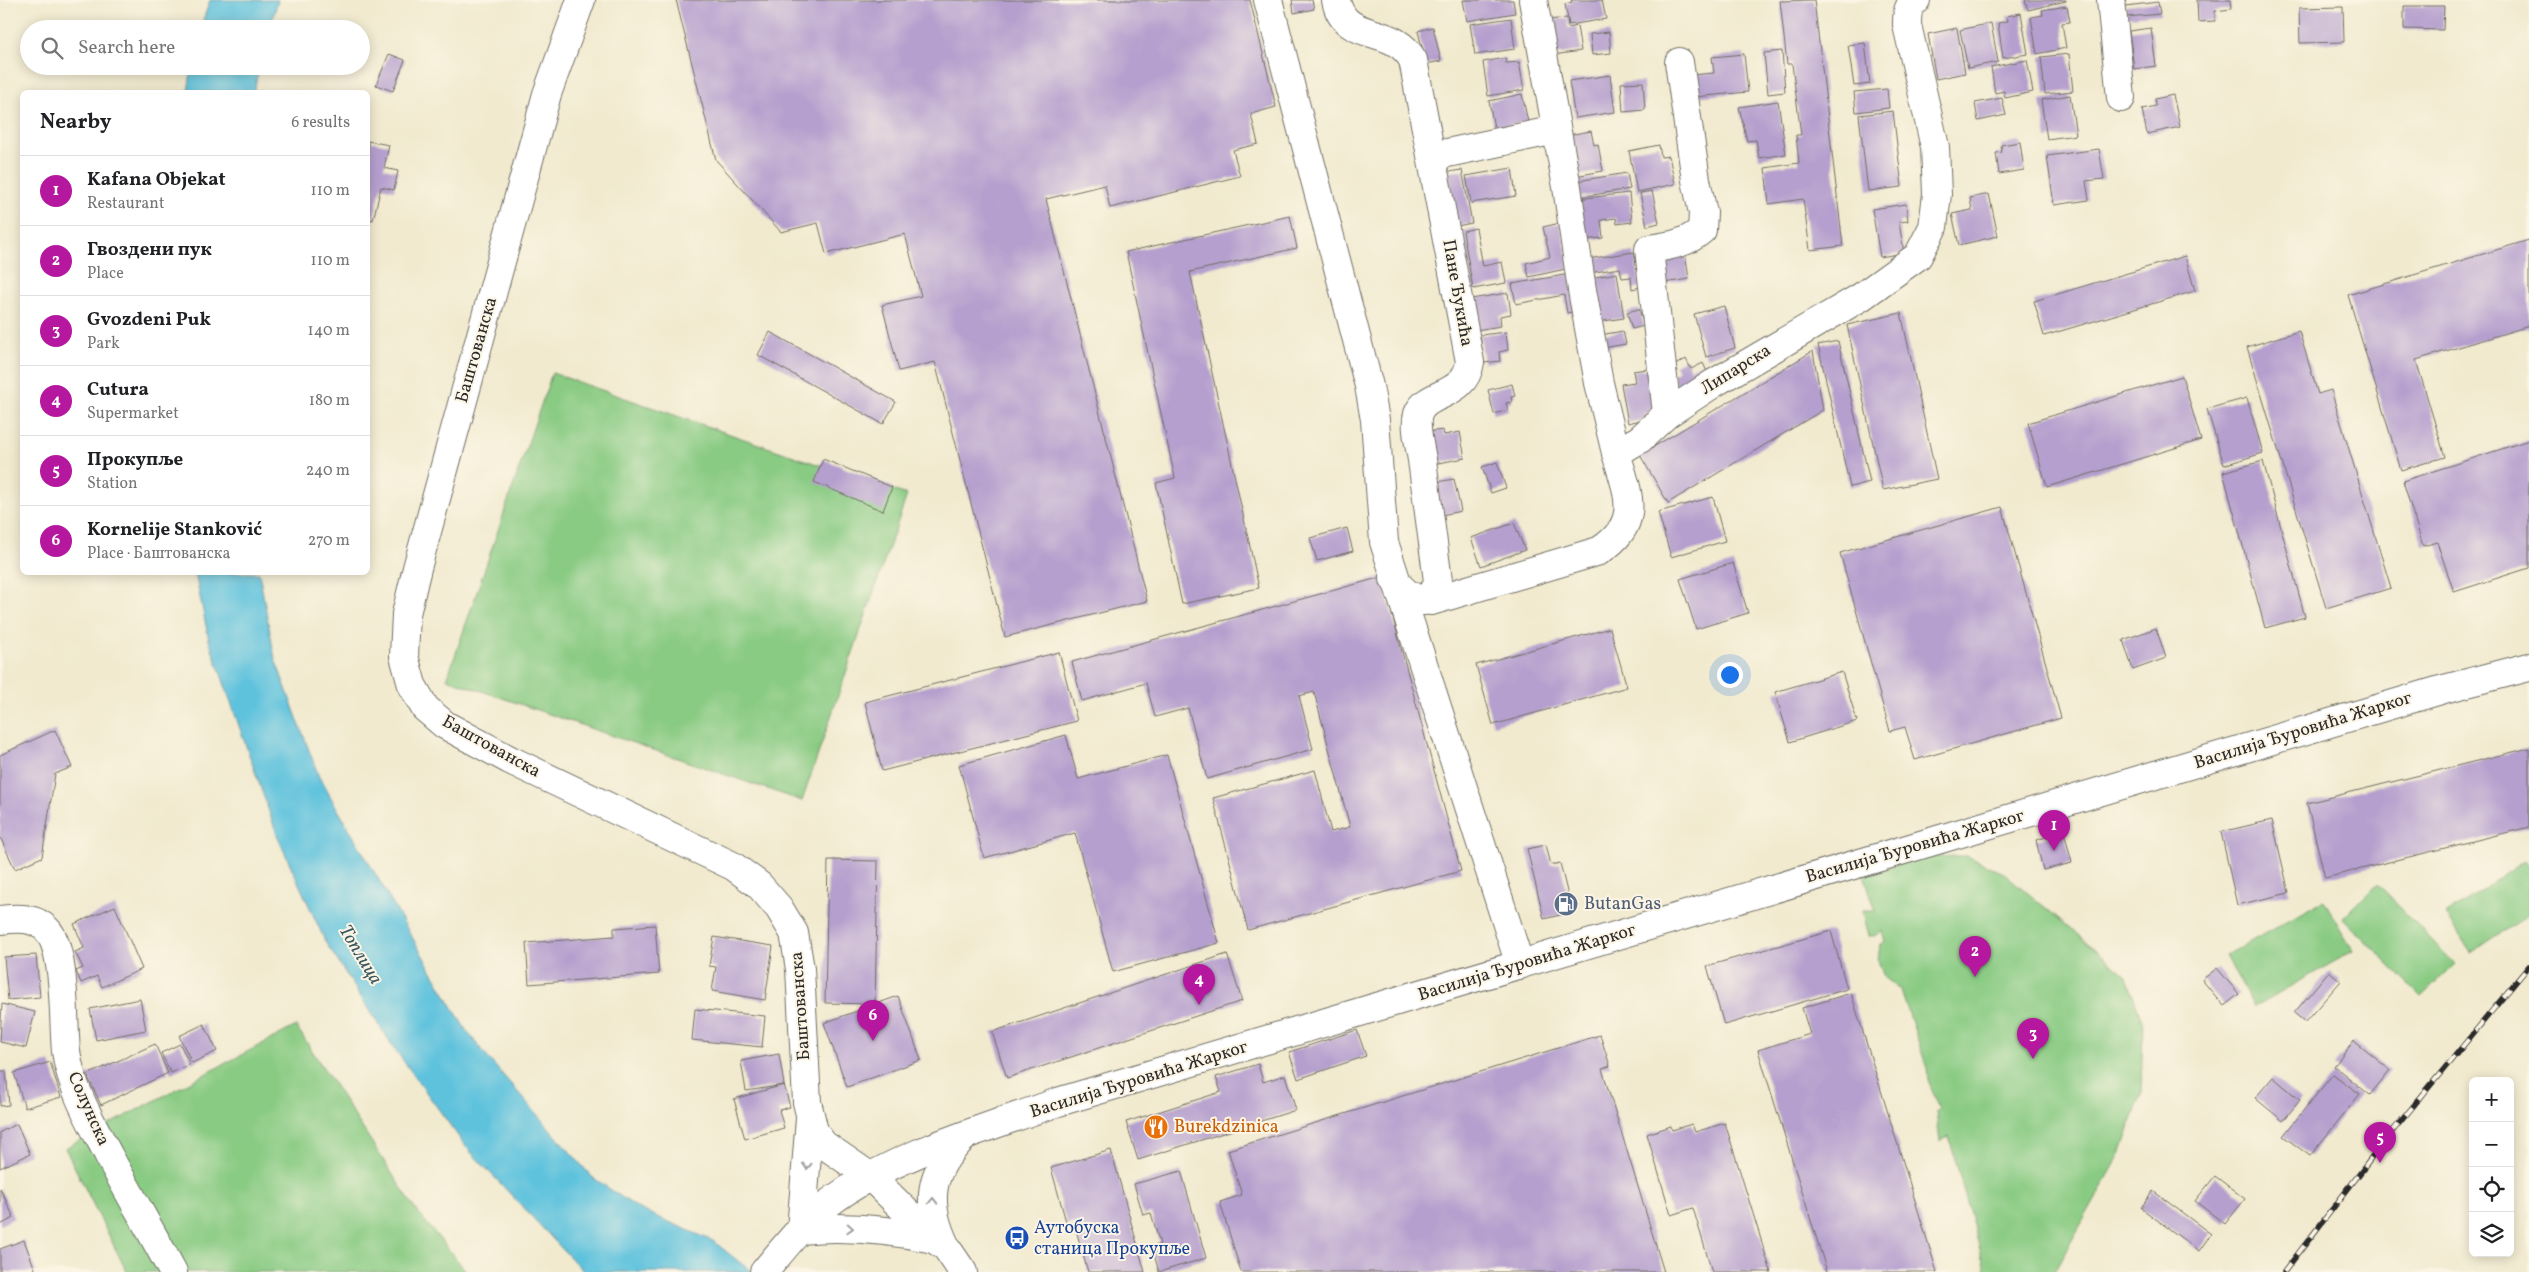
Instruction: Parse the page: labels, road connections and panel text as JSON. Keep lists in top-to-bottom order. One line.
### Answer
{"streets":{"street":["Пане Ђукића","Баштованска","Липарска","Василија Ђуровића Жарког","Солунска"]},"crossings":[["Баштованска","Василија Ђуровића Жарког"]],"water":["Топлица"],"places":{"fuel station":["ButanGas"],"restaurant":["Burekdzinica"],"bus stop":["Аутобуска станица Прокупље"]},"page":{"search":"Search here","heading":["Nearby","6 results"],"list":[{"mark":"1","name":"Kafana Objekat","note":"Restaurant","value":"110 m"},{"mark":"2","name":"Гвоздени пук","note":"Place","value":"110 m"},{"mark":"3","name":"Gvozdeni Puk","note":"Park","value":"140 m"},{"mark":"4","name":"Cutura","note":"Supermarket","value":"180 m"},{"mark":"5","name":"Прокупље","note":"Station","value":"240 m"},{"mark":"6","name":"Kornelije Stanković","note":"Place · Баштованска","value":"270 m"}],"pins":["1","2","4","6","3","5"],"map_buttons":["+","−"]}}
